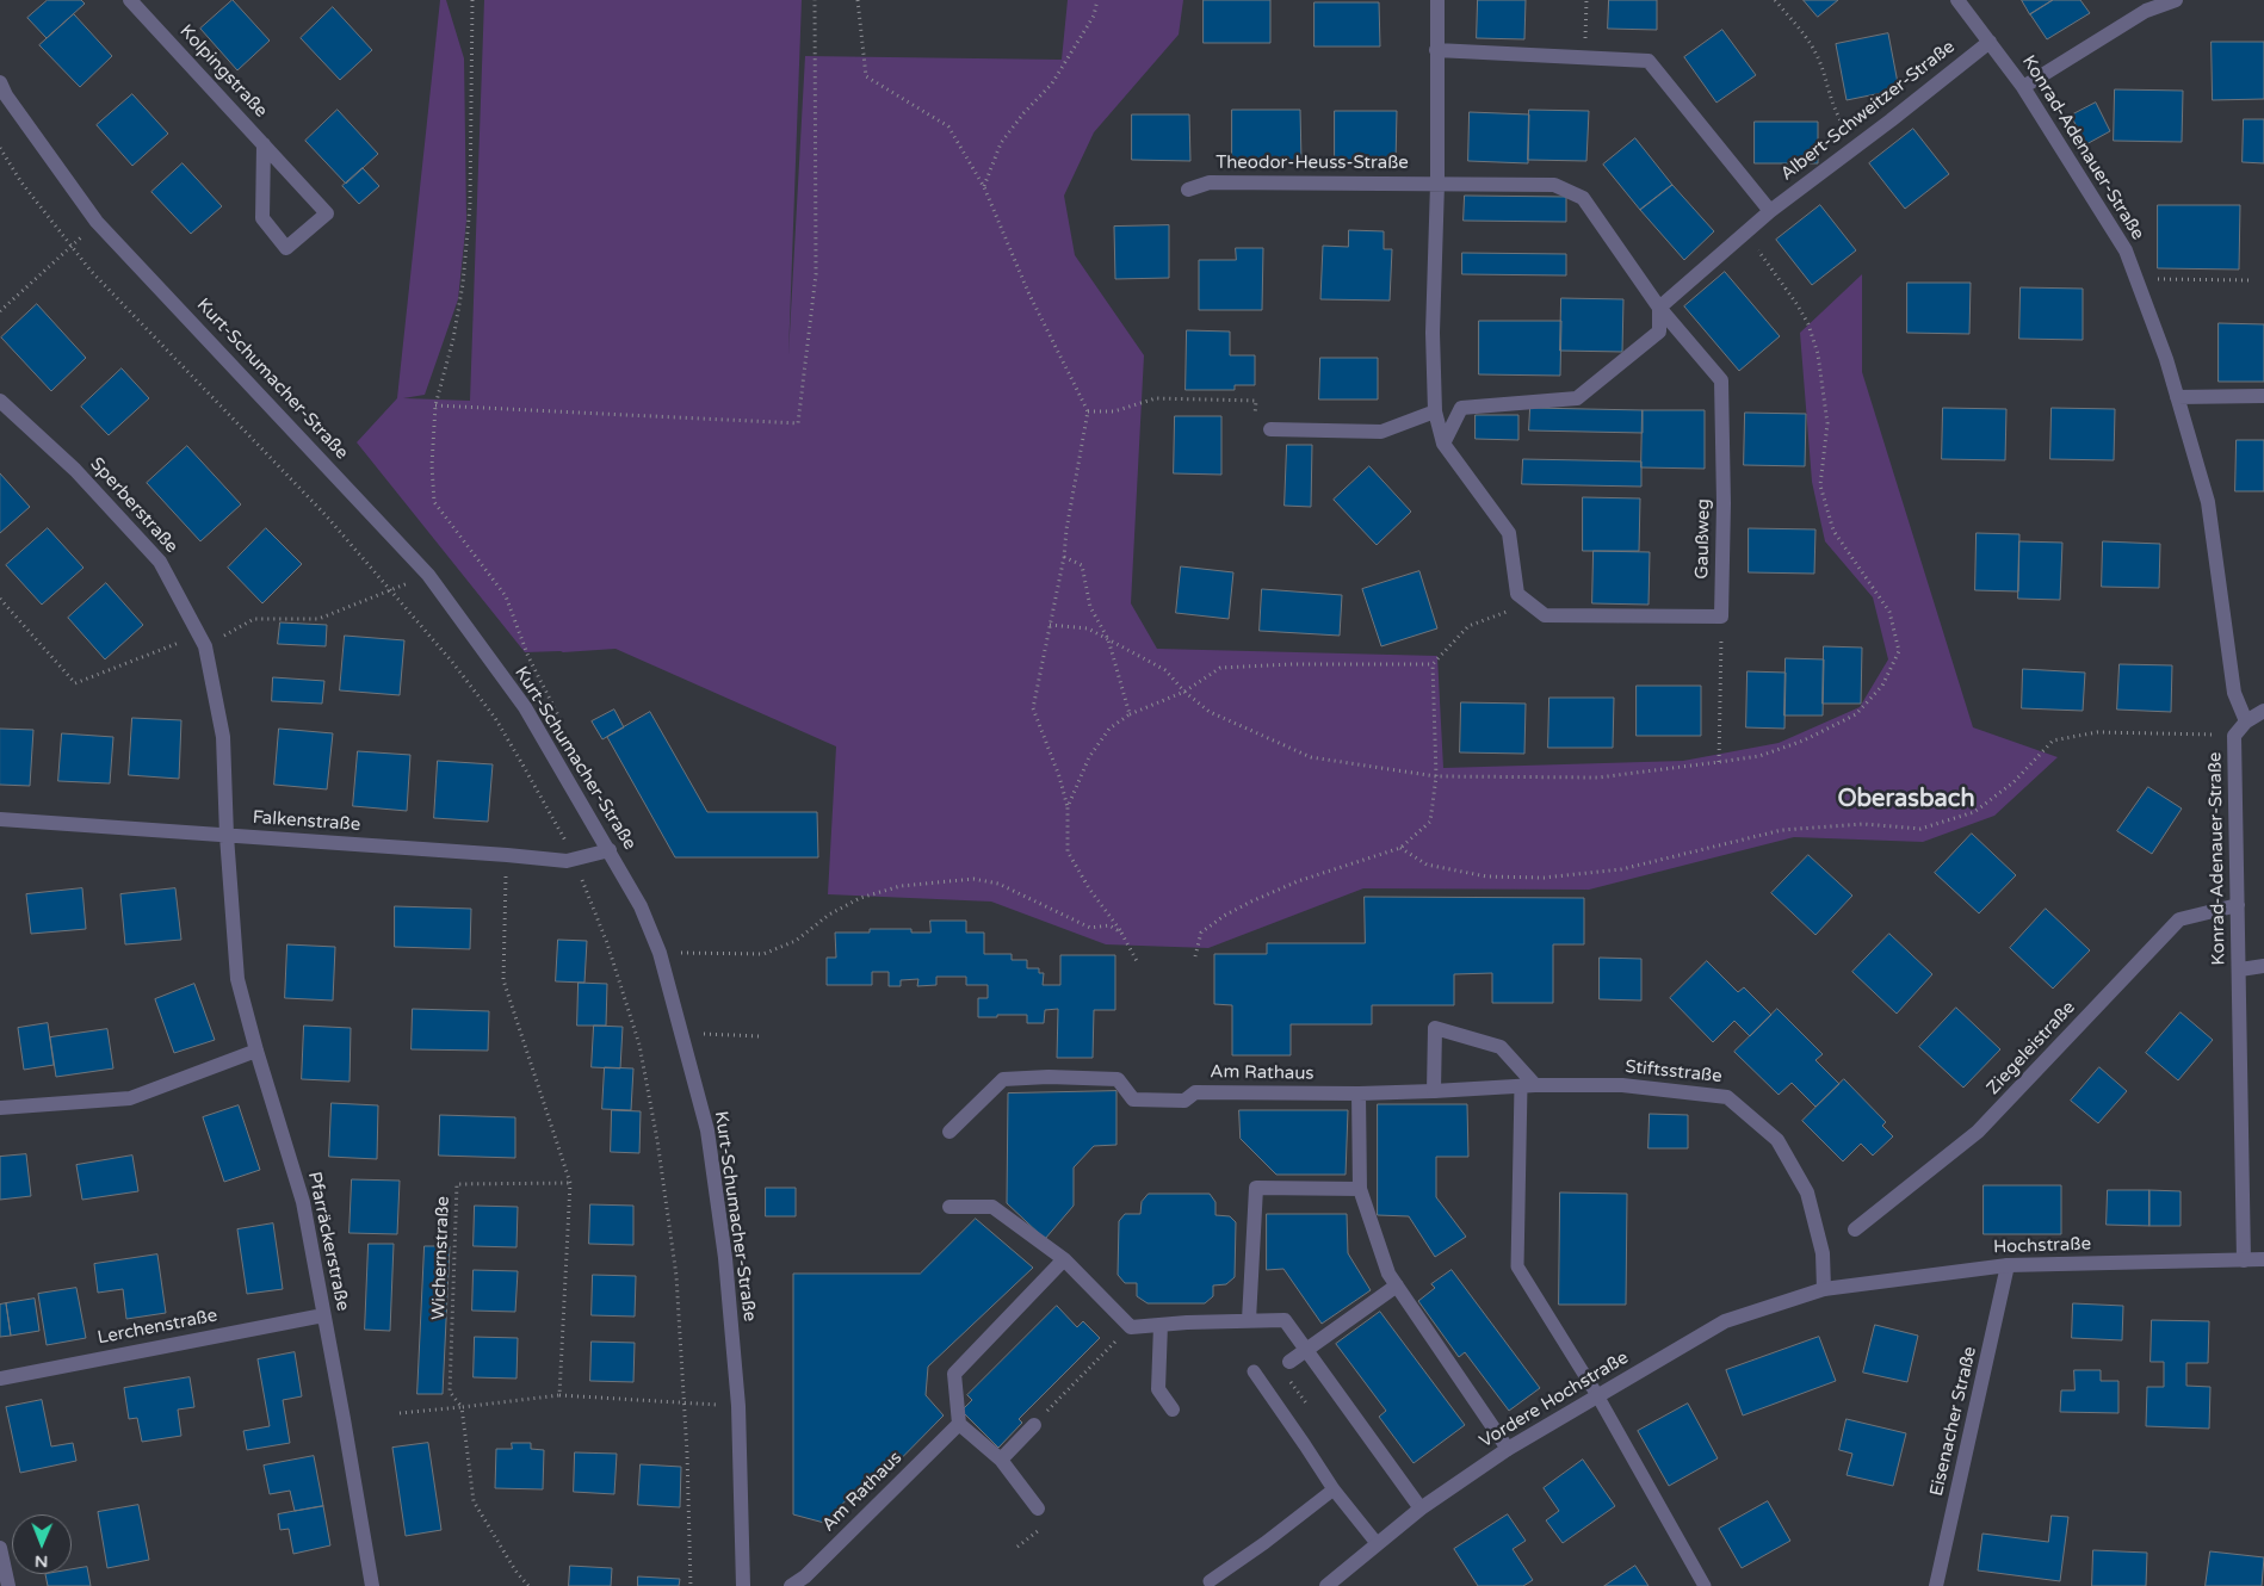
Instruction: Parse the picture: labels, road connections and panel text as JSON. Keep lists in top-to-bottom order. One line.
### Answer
{"streets":{"street":["Kolpingstraße","Albert-Schweitzer-Straße","Konrad-Adenauer-Straße","Theodor-Heuss-Straße","Kurt-Schumacher-Straße","Sperberstraße","Gaußweg","Falkenstraße","Ziegeleistraße","Stiftsstraße","Am Rathaus","Pfarräckerstraße","Hochstraße","Lerchenstraße","Vordere Hochstraße","Eisenacher Straße"],"path":["Wichernstraße"]},"crossings":[["Albert-Schweitzer-Straße","Konrad-Adenauer-Straße"],["Albert-Schweitzer-Straße","Gaußweg"],["Konrad-Adenauer-Straße","Ziegeleistraße"],["Konrad-Adenauer-Straße","Hochstraße"],["Kurt-Schumacher-Straße","Falkenstraße"],["Sperberstraße","Falkenstraße"],["Sperberstraße","Pfarräckerstraße"],["Falkenstraße","Pfarräckerstraße"],["Stiftsstraße","Am Rathaus"],["Stiftsstraße","Hochstraße"],["Stiftsstraße","Vordere Hochstraße"],["Pfarräckerstraße","Lerchenstraße"],["Hochstraße","Vordere Hochstraße"],["Hochstraße","Eisenacher Straße"]],"districts":["Oberasbach"],"north":"bottom"}
